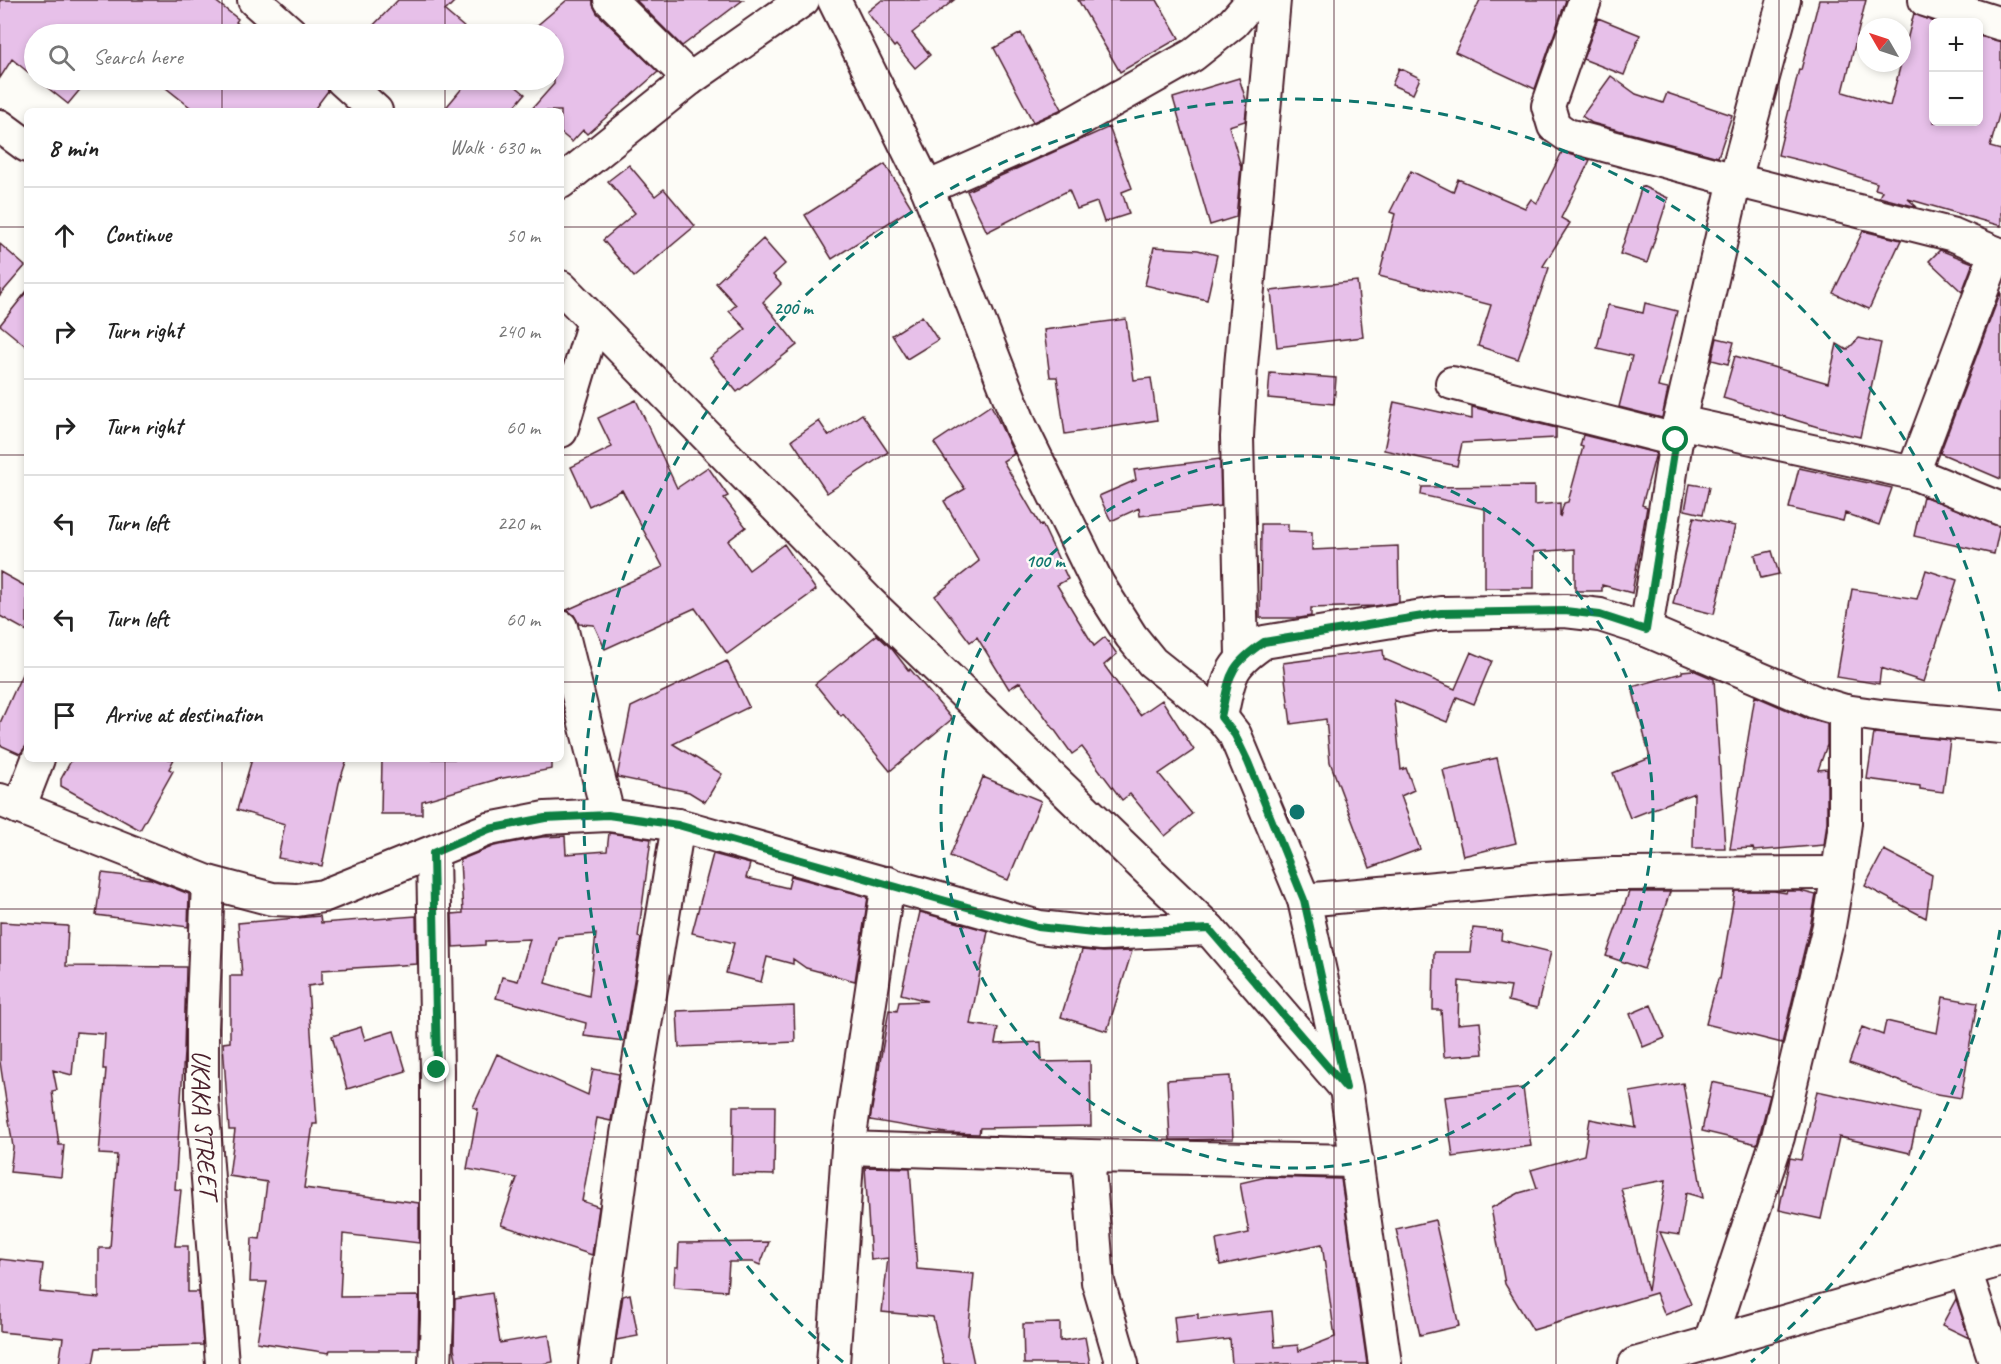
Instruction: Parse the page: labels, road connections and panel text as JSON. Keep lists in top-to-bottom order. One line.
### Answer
{"streets":{"street":["UKAKA STREET"]},"north":"top left","page":{"map_buttons":["+","−"],"search":"Search here","heading":["8 min","Walk · 630 m"],"list":[["Continue","50 m"],["Turn right","240 m"],["Turn right","60 m"],["Turn left","220 m"],["Turn left","60 m"],"Arrive at destination"]},"rings":["200 m","100 m"]}
